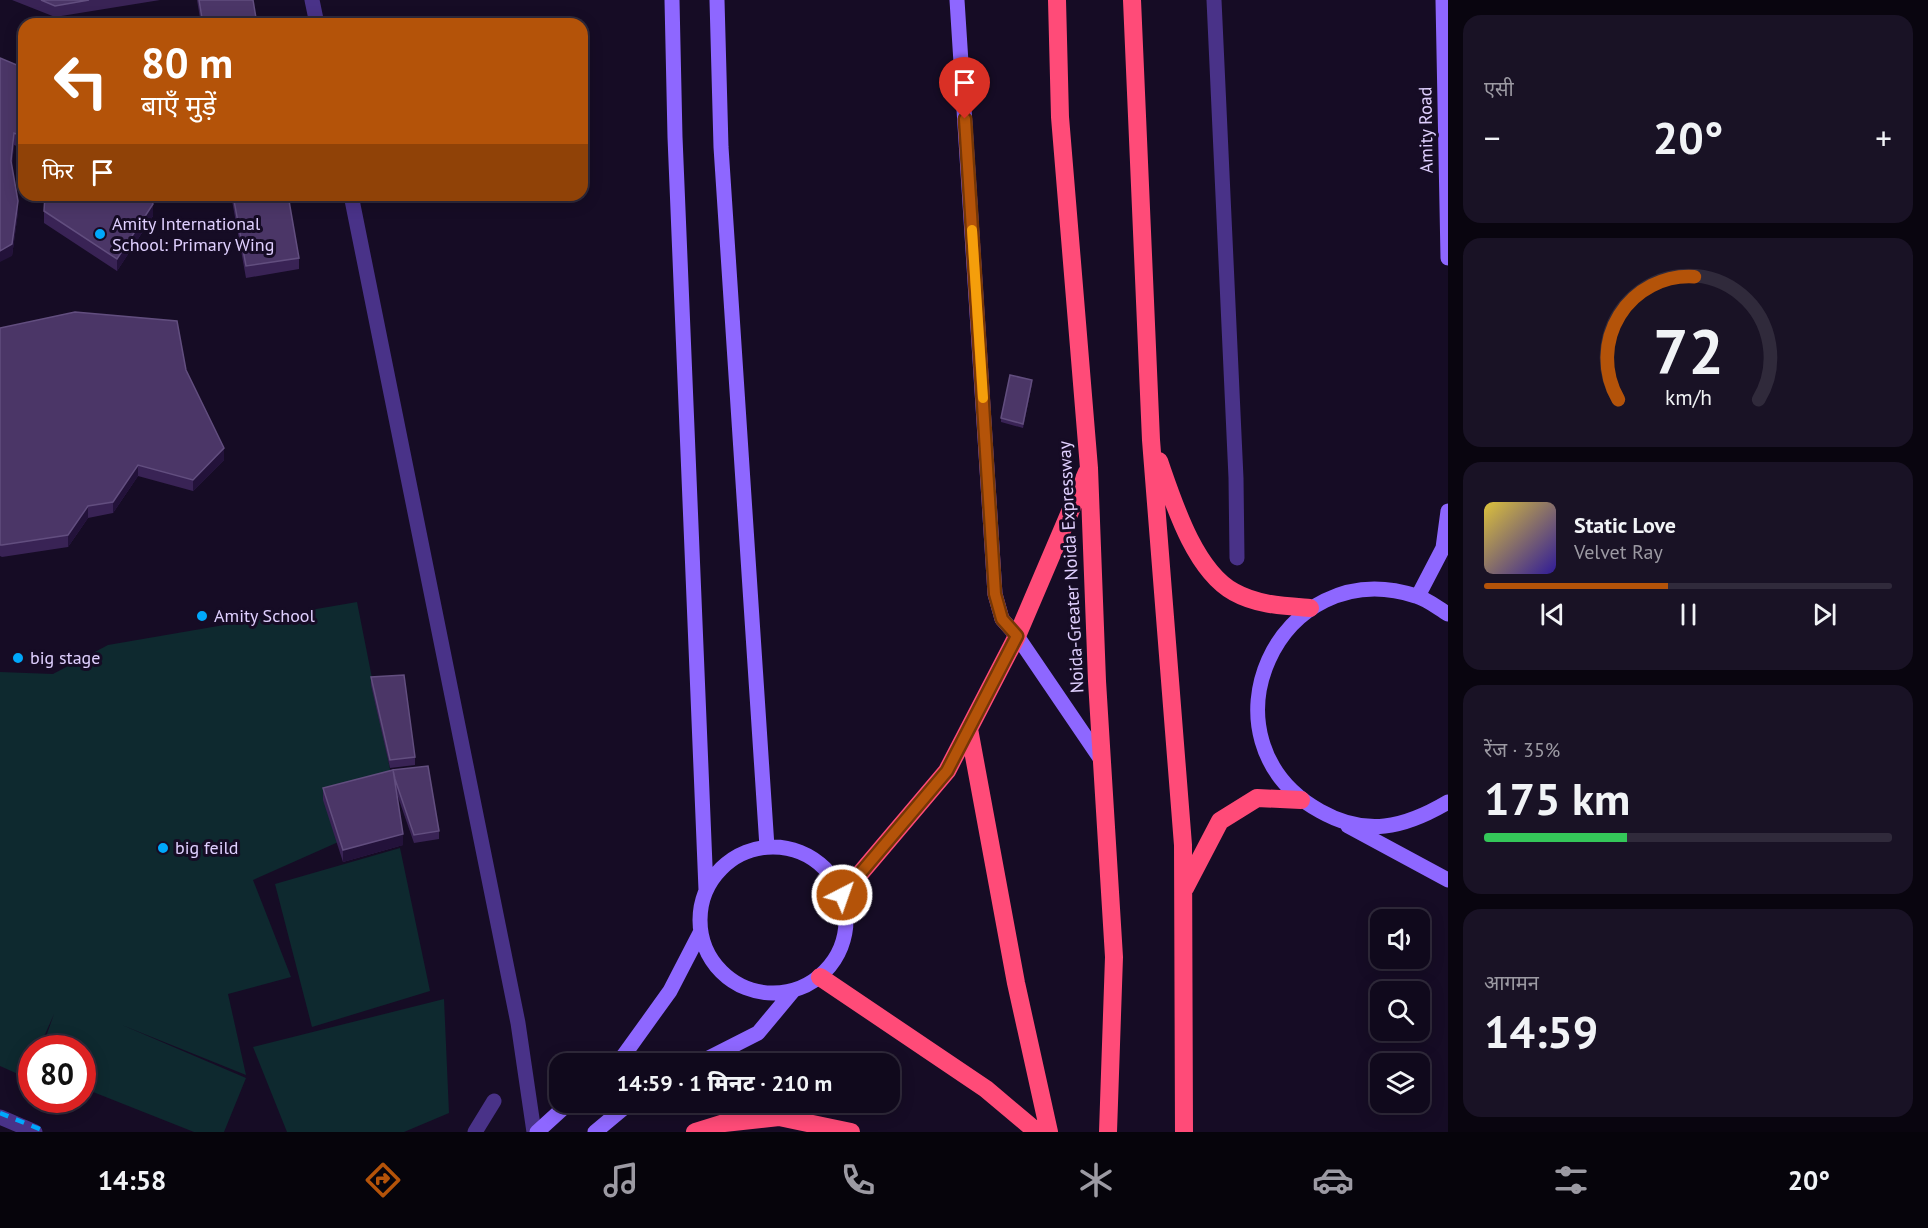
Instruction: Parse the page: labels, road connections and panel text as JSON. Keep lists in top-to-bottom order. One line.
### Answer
{"streets":{"highway":["Noida-Greater Noida Expressway"],"street":["Amity Road"]},"places":["Amity International School: Primary Wing","Amity School","big stage","big feild"],"page":{"tile":["एसी",["रेंज · 35%","175 km"],["आगमन","14:59"]],"turn":["80 m","बाएँ मुड़ें"],"heat":["−","20°","+"],"then":"फिर","song":["Static Love","Velvet Ray"],"limit":"80","trip":"14:59 · 1 मिनट · 210 m","tabs":["14:58","20°"],"gauge":["72","km/h"]}}
